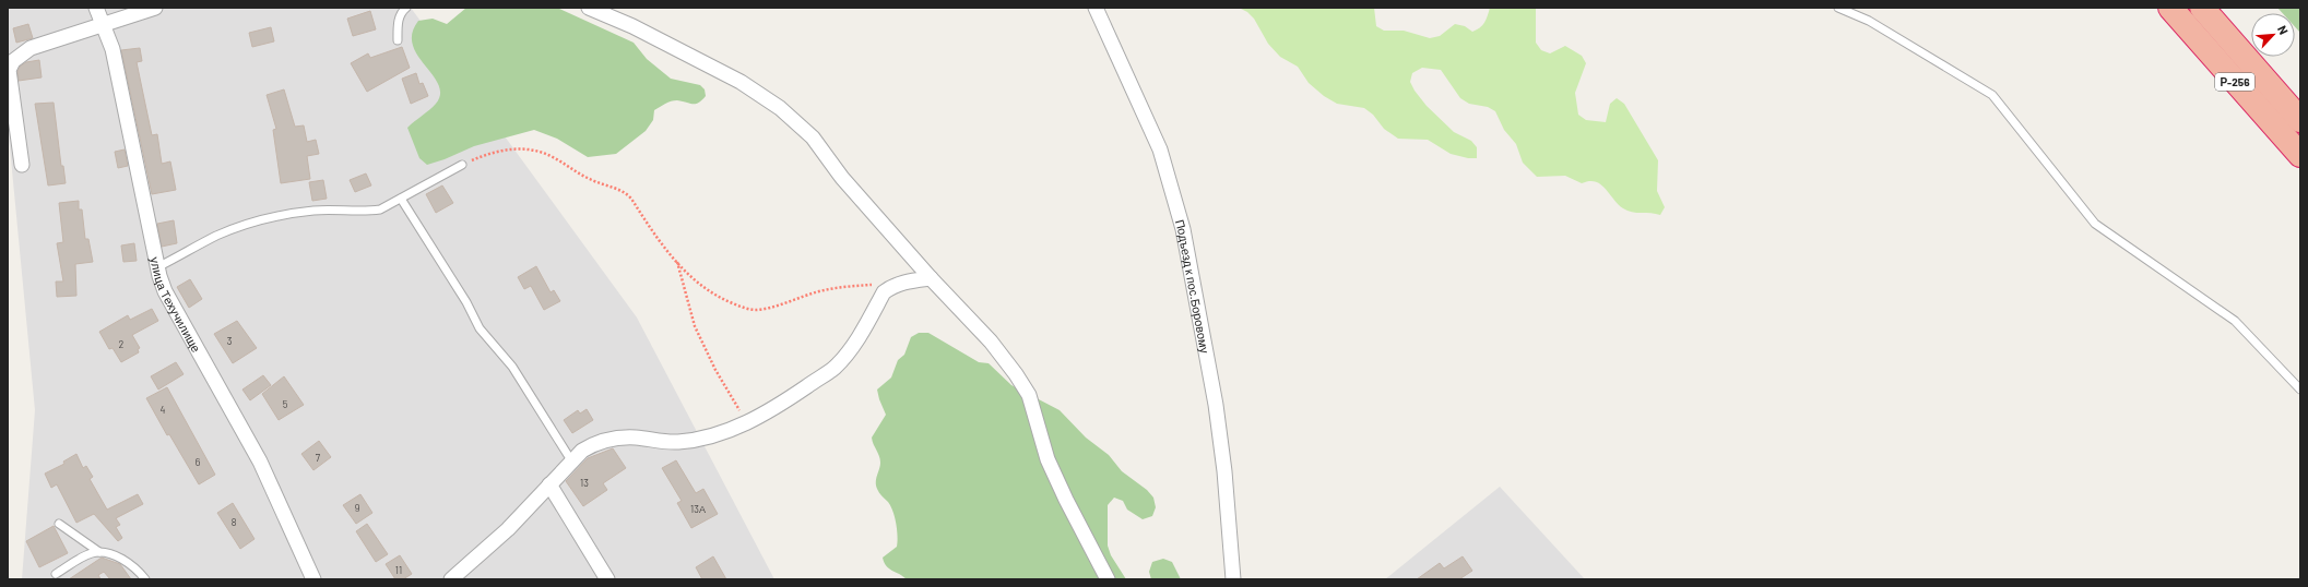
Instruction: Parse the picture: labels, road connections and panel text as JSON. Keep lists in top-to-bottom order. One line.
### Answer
{"streets":{"highway":["Р-256"],"street":["Подъезд к пос.Боровому","улица Техучилище"]},"house_numbers":["3","2","5","4","7","6","13","9","13А","8","11"],"north":"top right"}
